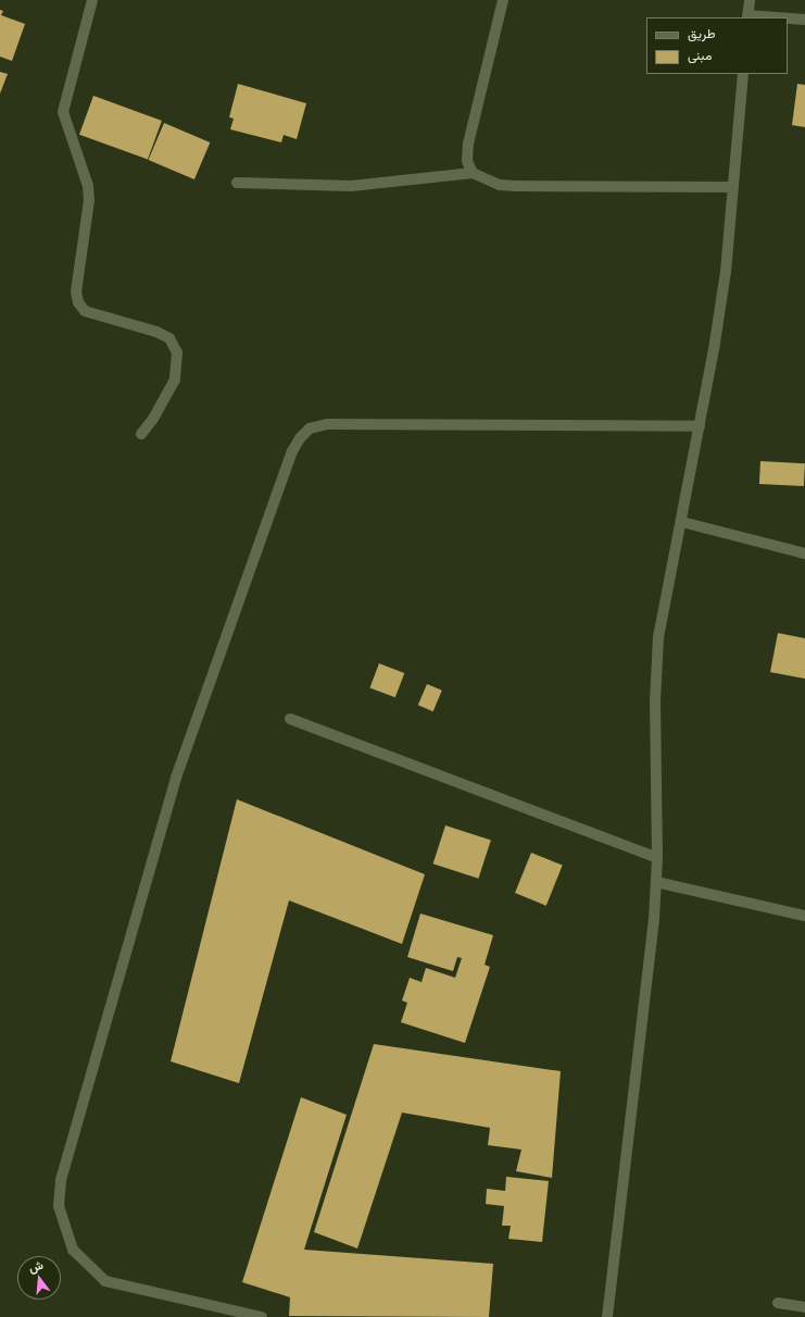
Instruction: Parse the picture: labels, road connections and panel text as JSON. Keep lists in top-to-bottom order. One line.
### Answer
{"legend":["طريق","مبنى"],"north":"top"}
